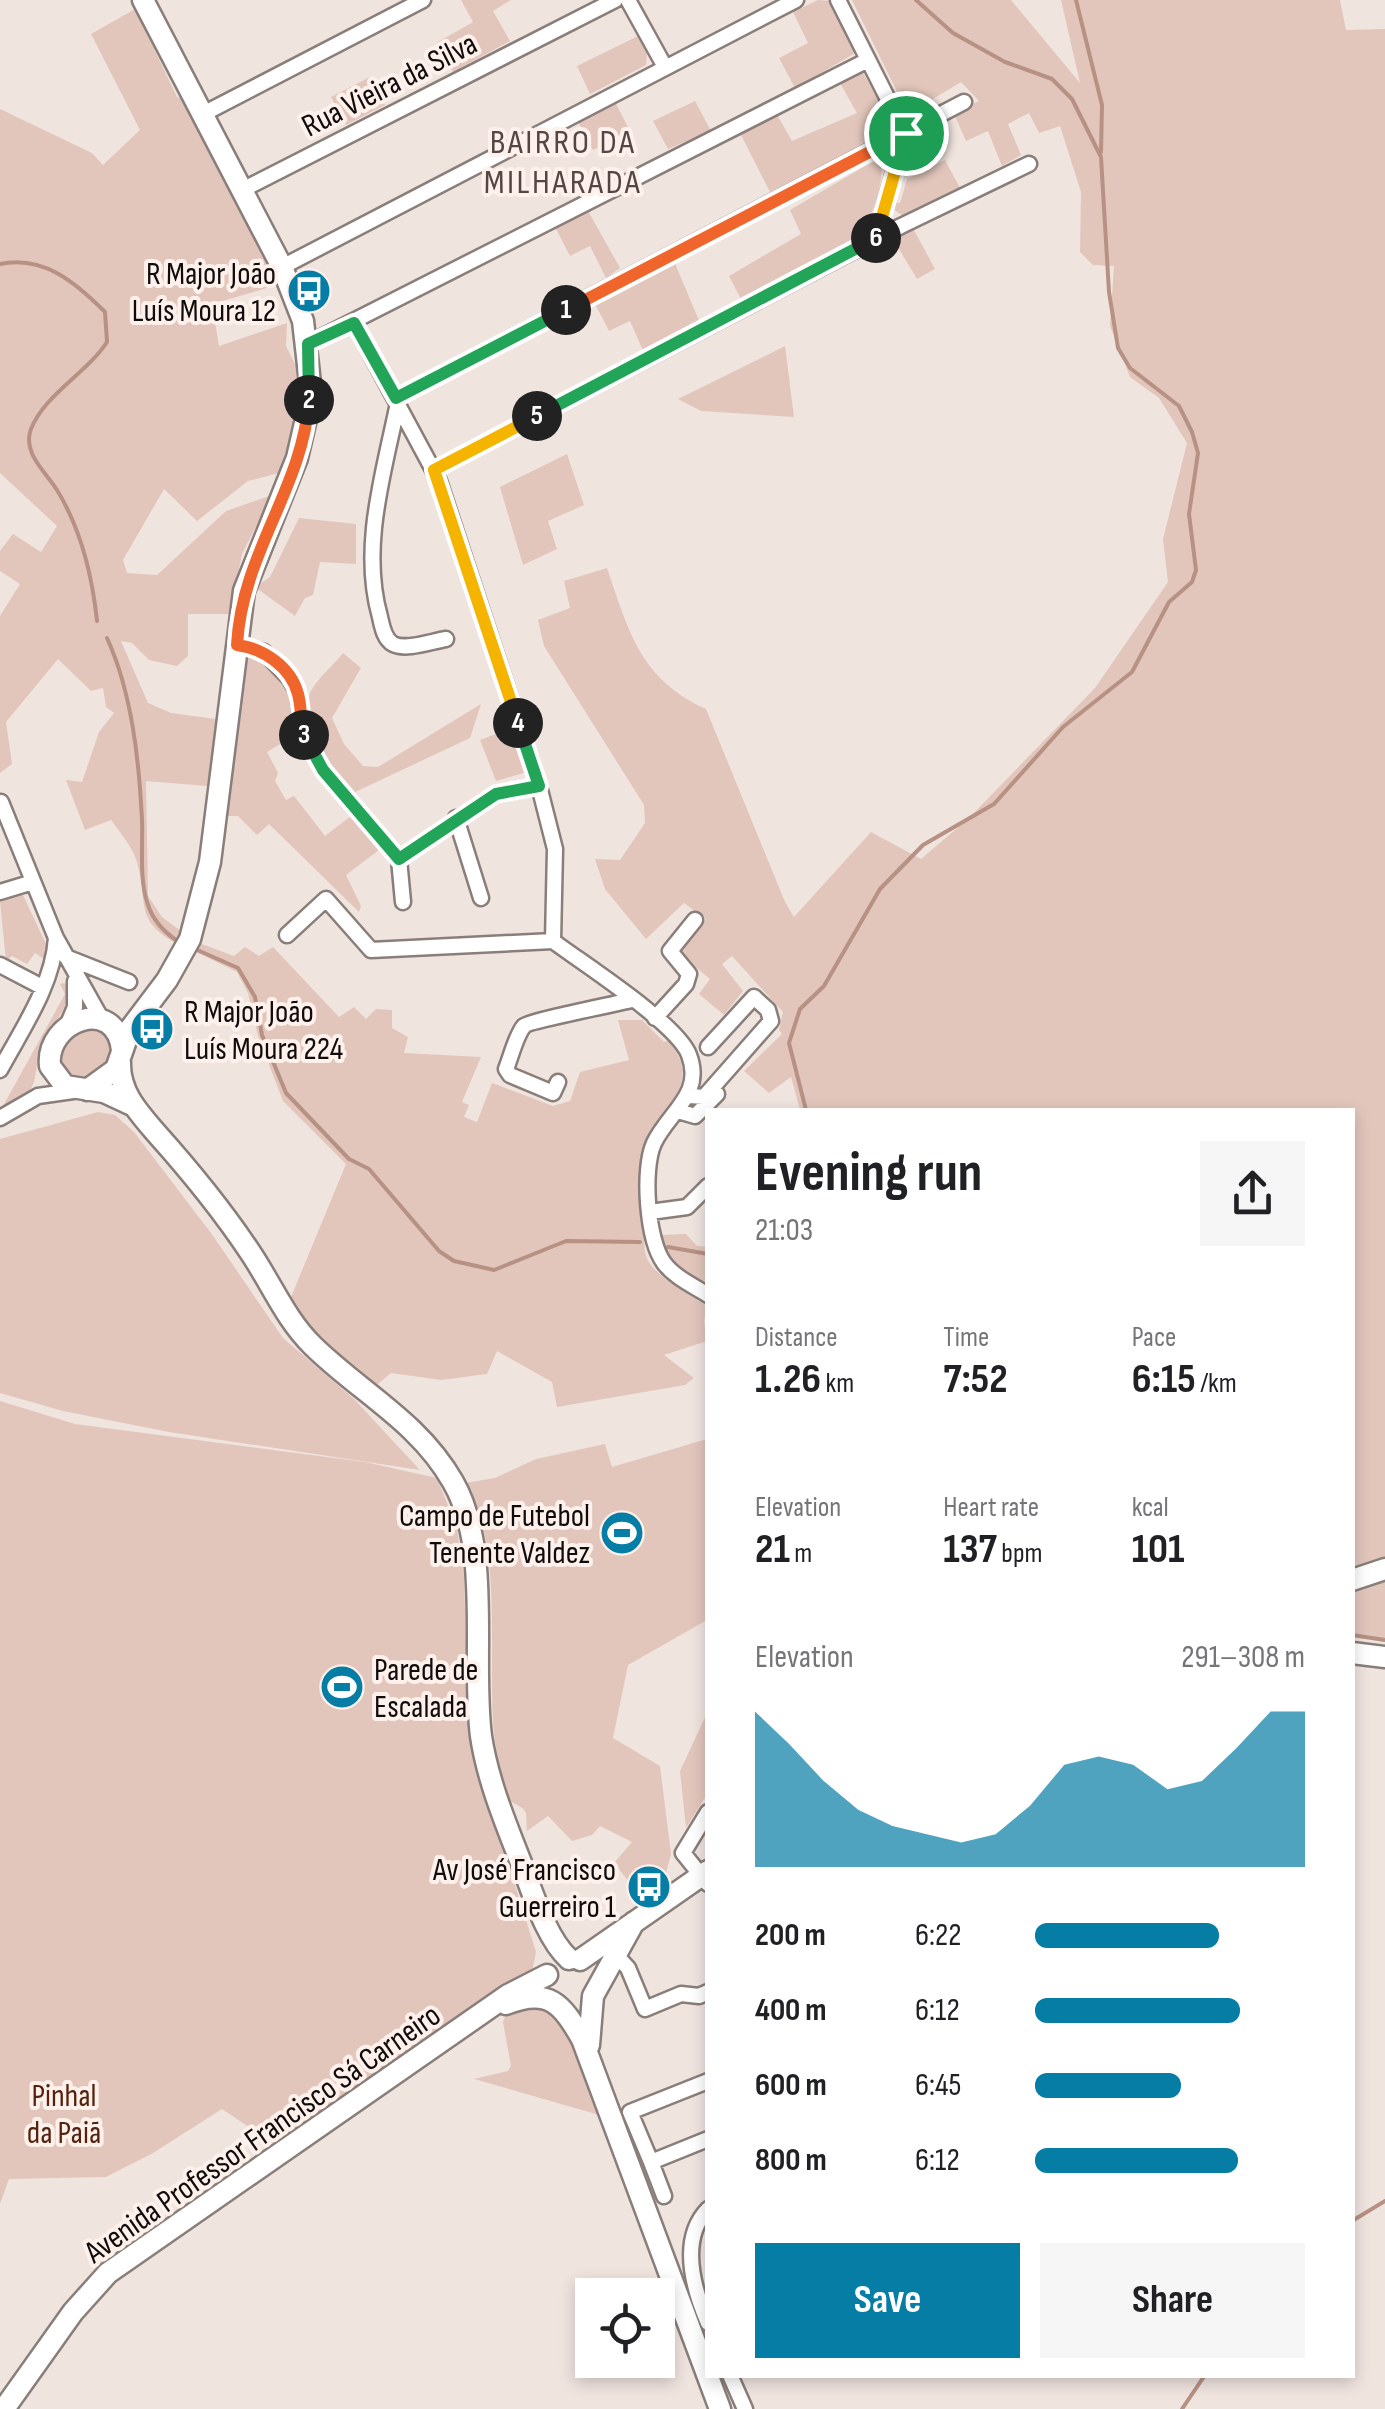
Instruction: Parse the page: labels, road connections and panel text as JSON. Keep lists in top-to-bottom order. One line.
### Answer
{"streets":{"street":["Rua Vieira da Silva","Avenida Professor Francisco Sá Carneiro"]},"districts":["BAIRRO DA MILHARADA"],"parks":["Pinhal da Paiã"],"places":{"bus stop":["R Major João Luís Moura 12","R Major João Luís Moura 224","Av José Francisco Guerreiro 1"],"sports":["Campo de Futebol Tenente Valdez","Parede de Escalada"]},"page":{"pins":["6","1","2","5","4","3"],"heading":["Evening run","21:03"],"stats":[["Distance","1.26 km"],["Time","7:52"],["Pace","6:15 /km"],["Elevation","21 m"],["Heart rate","137 bpm"],["kcal","101"]],"chart":["Elevation","291–308 m"],"list":[{"name":"200 m","note":"6:22"},{"name":"400 m","note":"6:12"},{"name":"600 m","note":"6:45"},{"name":"800 m","note":"6:12"}],"buttons":["Save","Share"]}}
